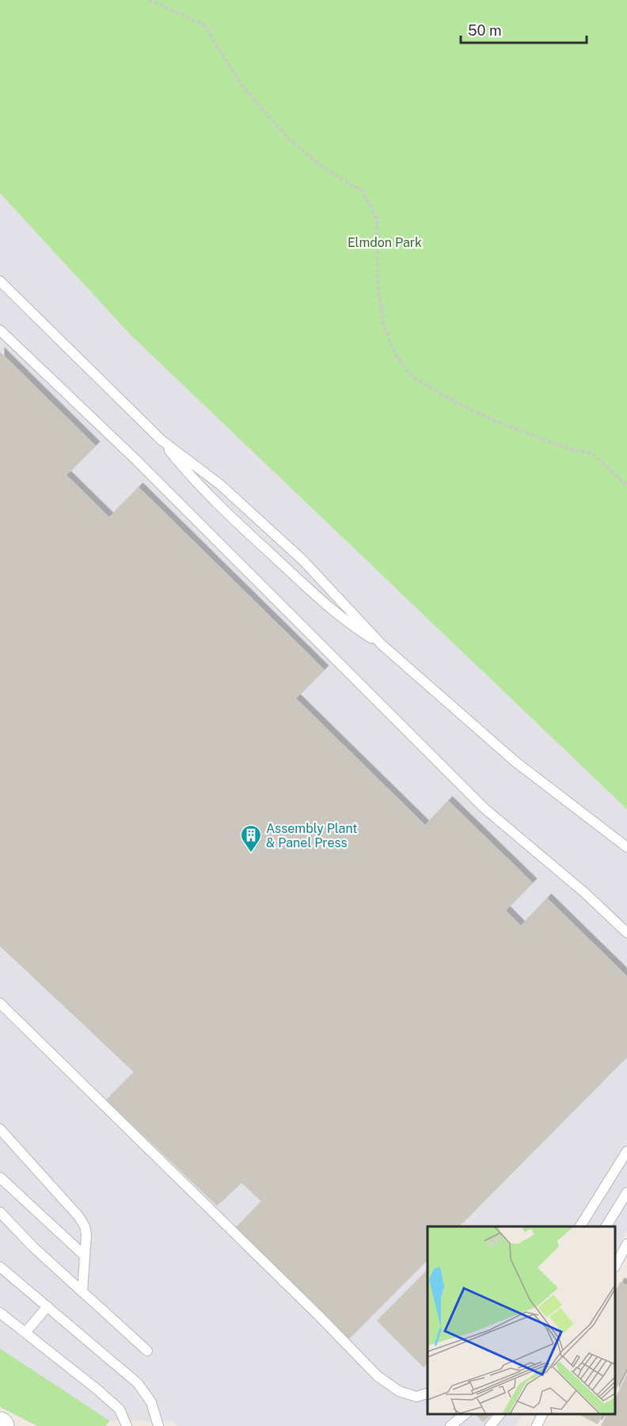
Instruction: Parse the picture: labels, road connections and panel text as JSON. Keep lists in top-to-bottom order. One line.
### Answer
{"parks":["Elmdon Park"],"places":{"building":["Assembly Plant & Panel Press"]},"scale_bar":"50 m"}
